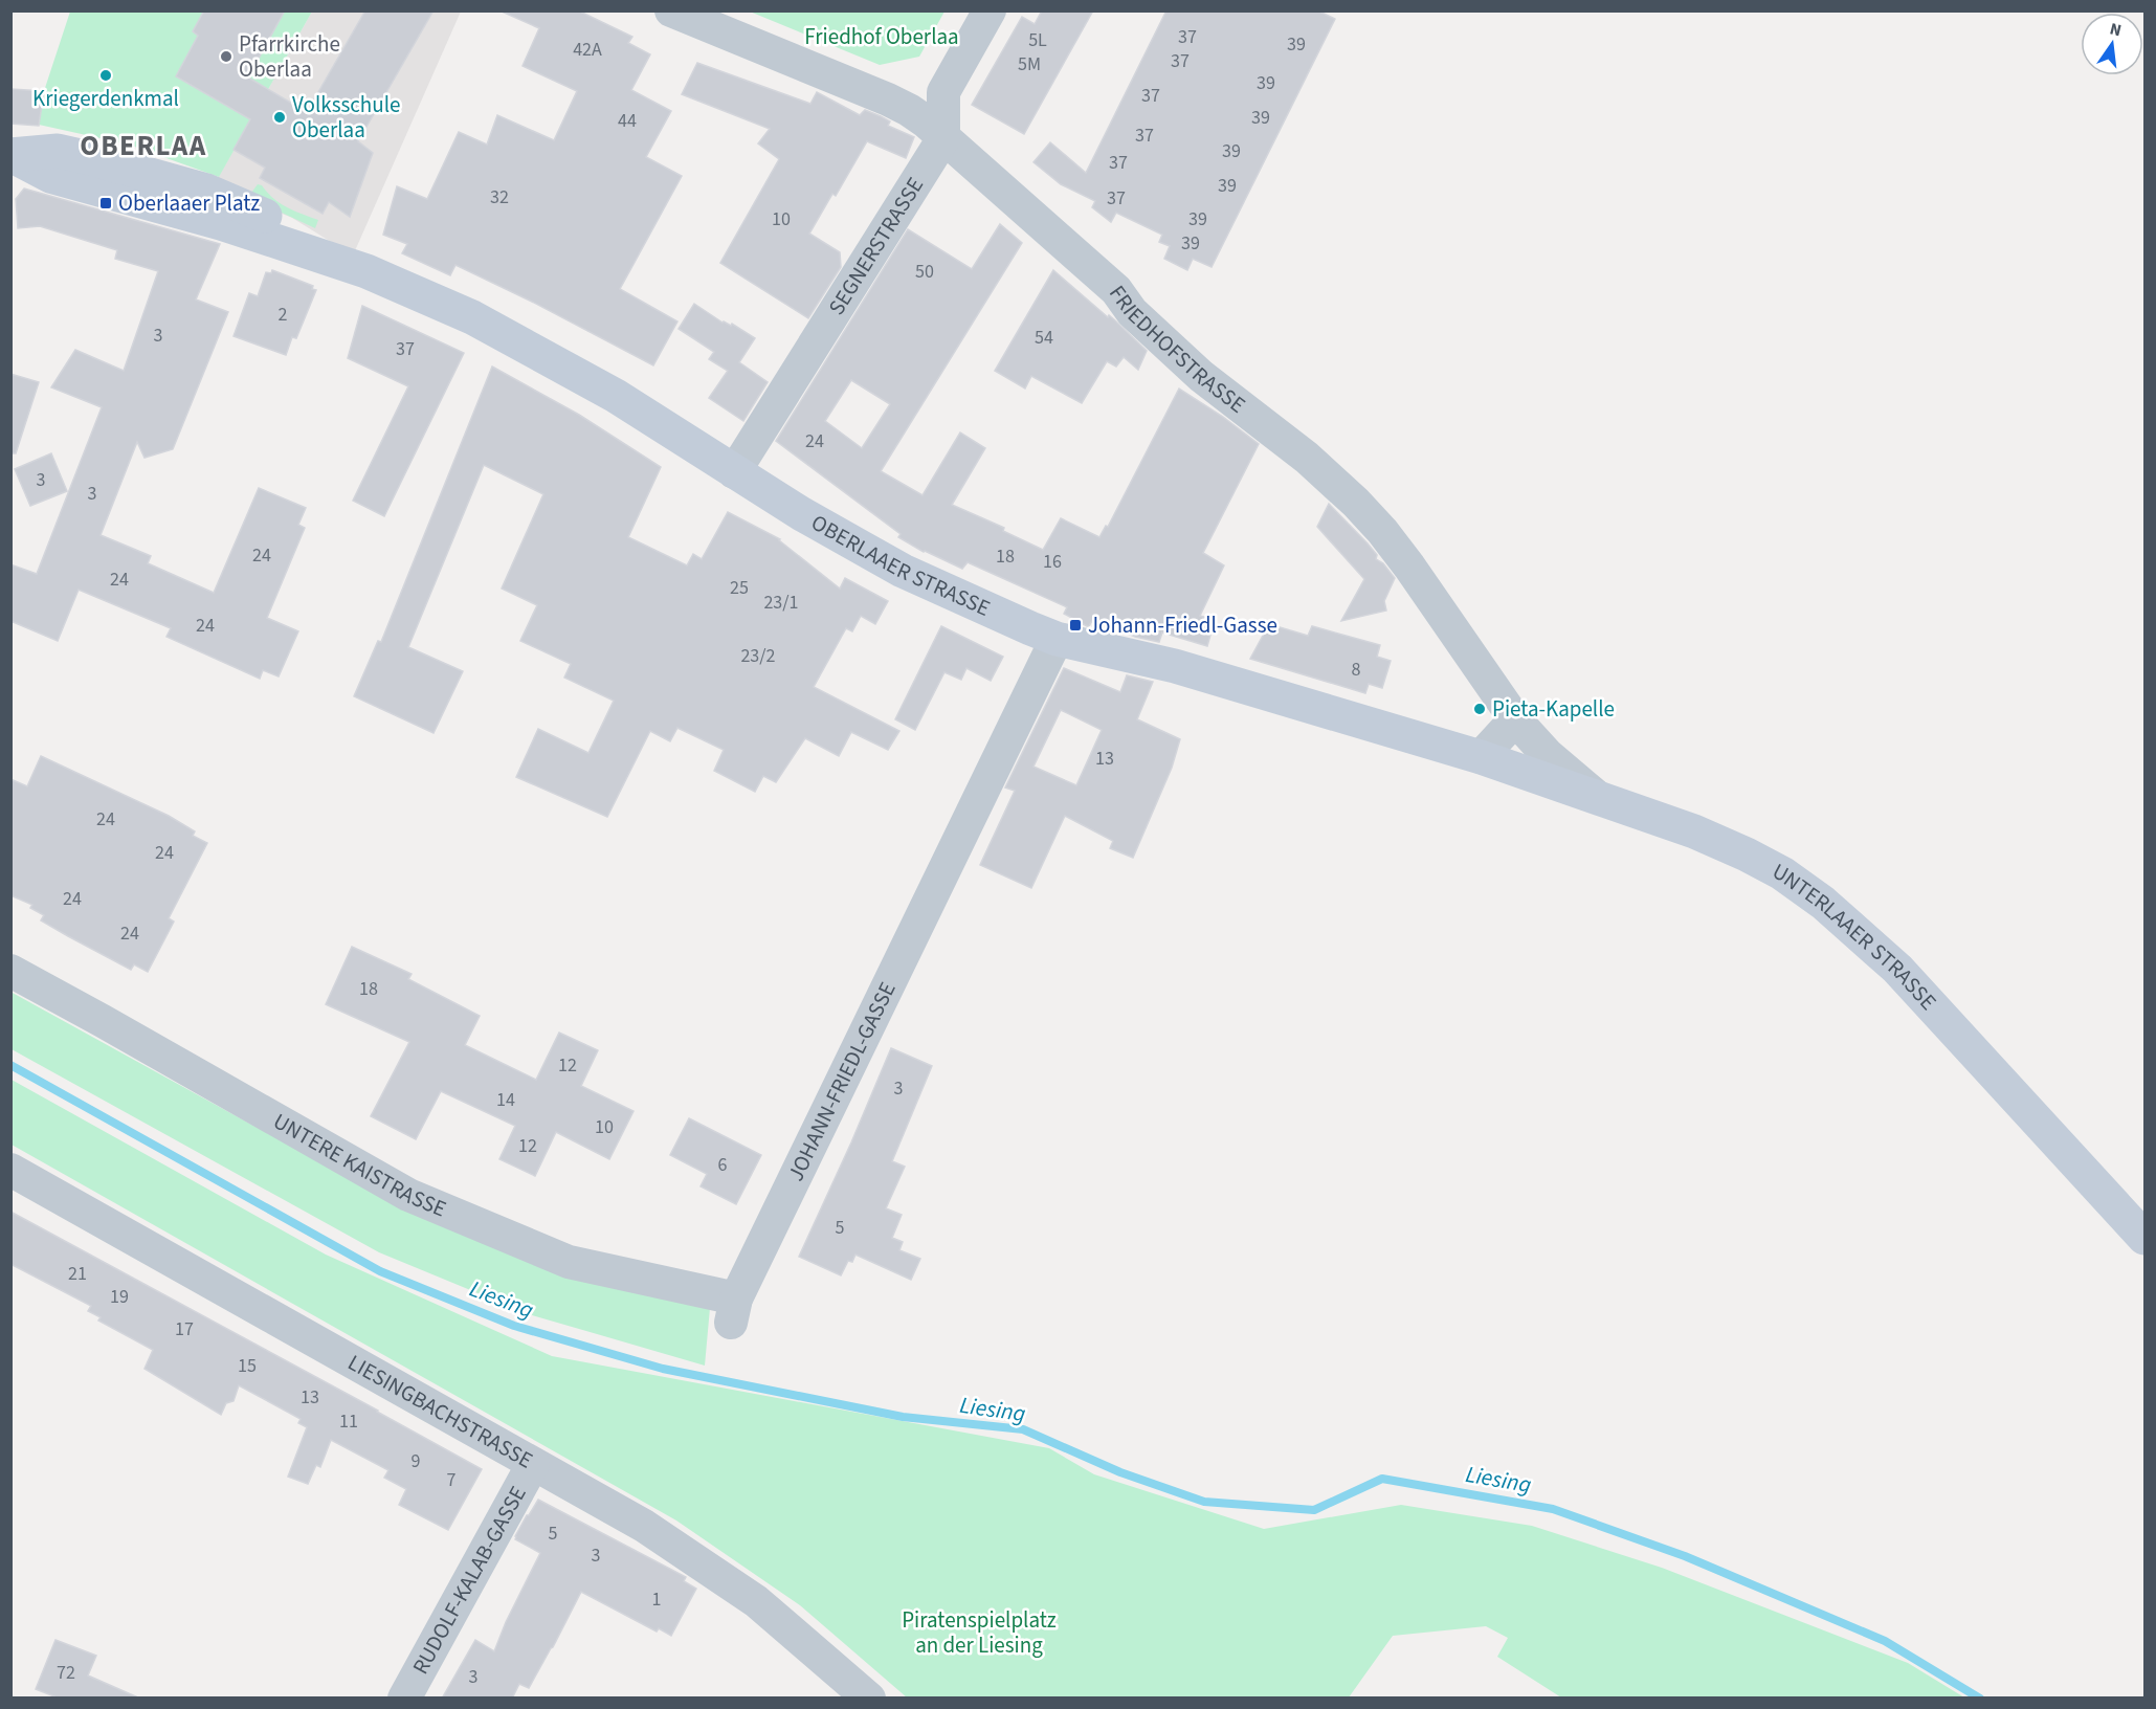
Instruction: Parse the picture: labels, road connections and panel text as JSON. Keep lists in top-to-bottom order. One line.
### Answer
{"streets":{"main road":["OBERLAAER STRASSE","UNTERLAAER STRASSE"],"street":["SEGNERSTRASSE","FRIEDHOFSTRASSE","JOHANN-FRIEDL-GASSE","UNTERE KAISTRASSE","LIESINGBACHSTRASSE","RUDOLF-KALAB-GASSE"]},"crossings":[["SEGNERSTRASSE","FRIEDHOFSTRASSE"],["SEGNERSTRASSE","OBERLAAER STRASSE"],["FRIEDHOFSTRASSE","UNTERLAAER STRASSE"],["OBERLAAER STRASSE","UNTERLAAER STRASSE"],["OBERLAAER STRASSE","JOHANN-FRIEDL-GASSE"],["JOHANN-FRIEDL-GASSE","UNTERE KAISTRASSE"],["LIESINGBACHSTRASSE","RUDOLF-KALAB-GASSE"]],"districts":["OBERLAA"],"water":["Liesing"],"parks":["Friedhof Oberlaa","Piratenspielplatz an der Liesing"],"places":{"other":["Pfarrkirche Oberlaa","Kriegerdenkmal","Volksschule Oberlaa","Pieta-Kapelle"],"transit":["Oberlaaer Platz","Johann-Friedl-Gasse"]},"house_numbers":["37","5L","39","42A","37","5M","39","37","39","44","37","39","37","39","32","37","10","39","39","50","2","3","54","37","24","3","3","24","18","16","24","25","23/1","24","23/2","8","13","24","24","24","24","18","12","3","14","10","12","6","5","21","19","17","15","13","11","9","7","5","3","1","72","3"],"north":"top"}
